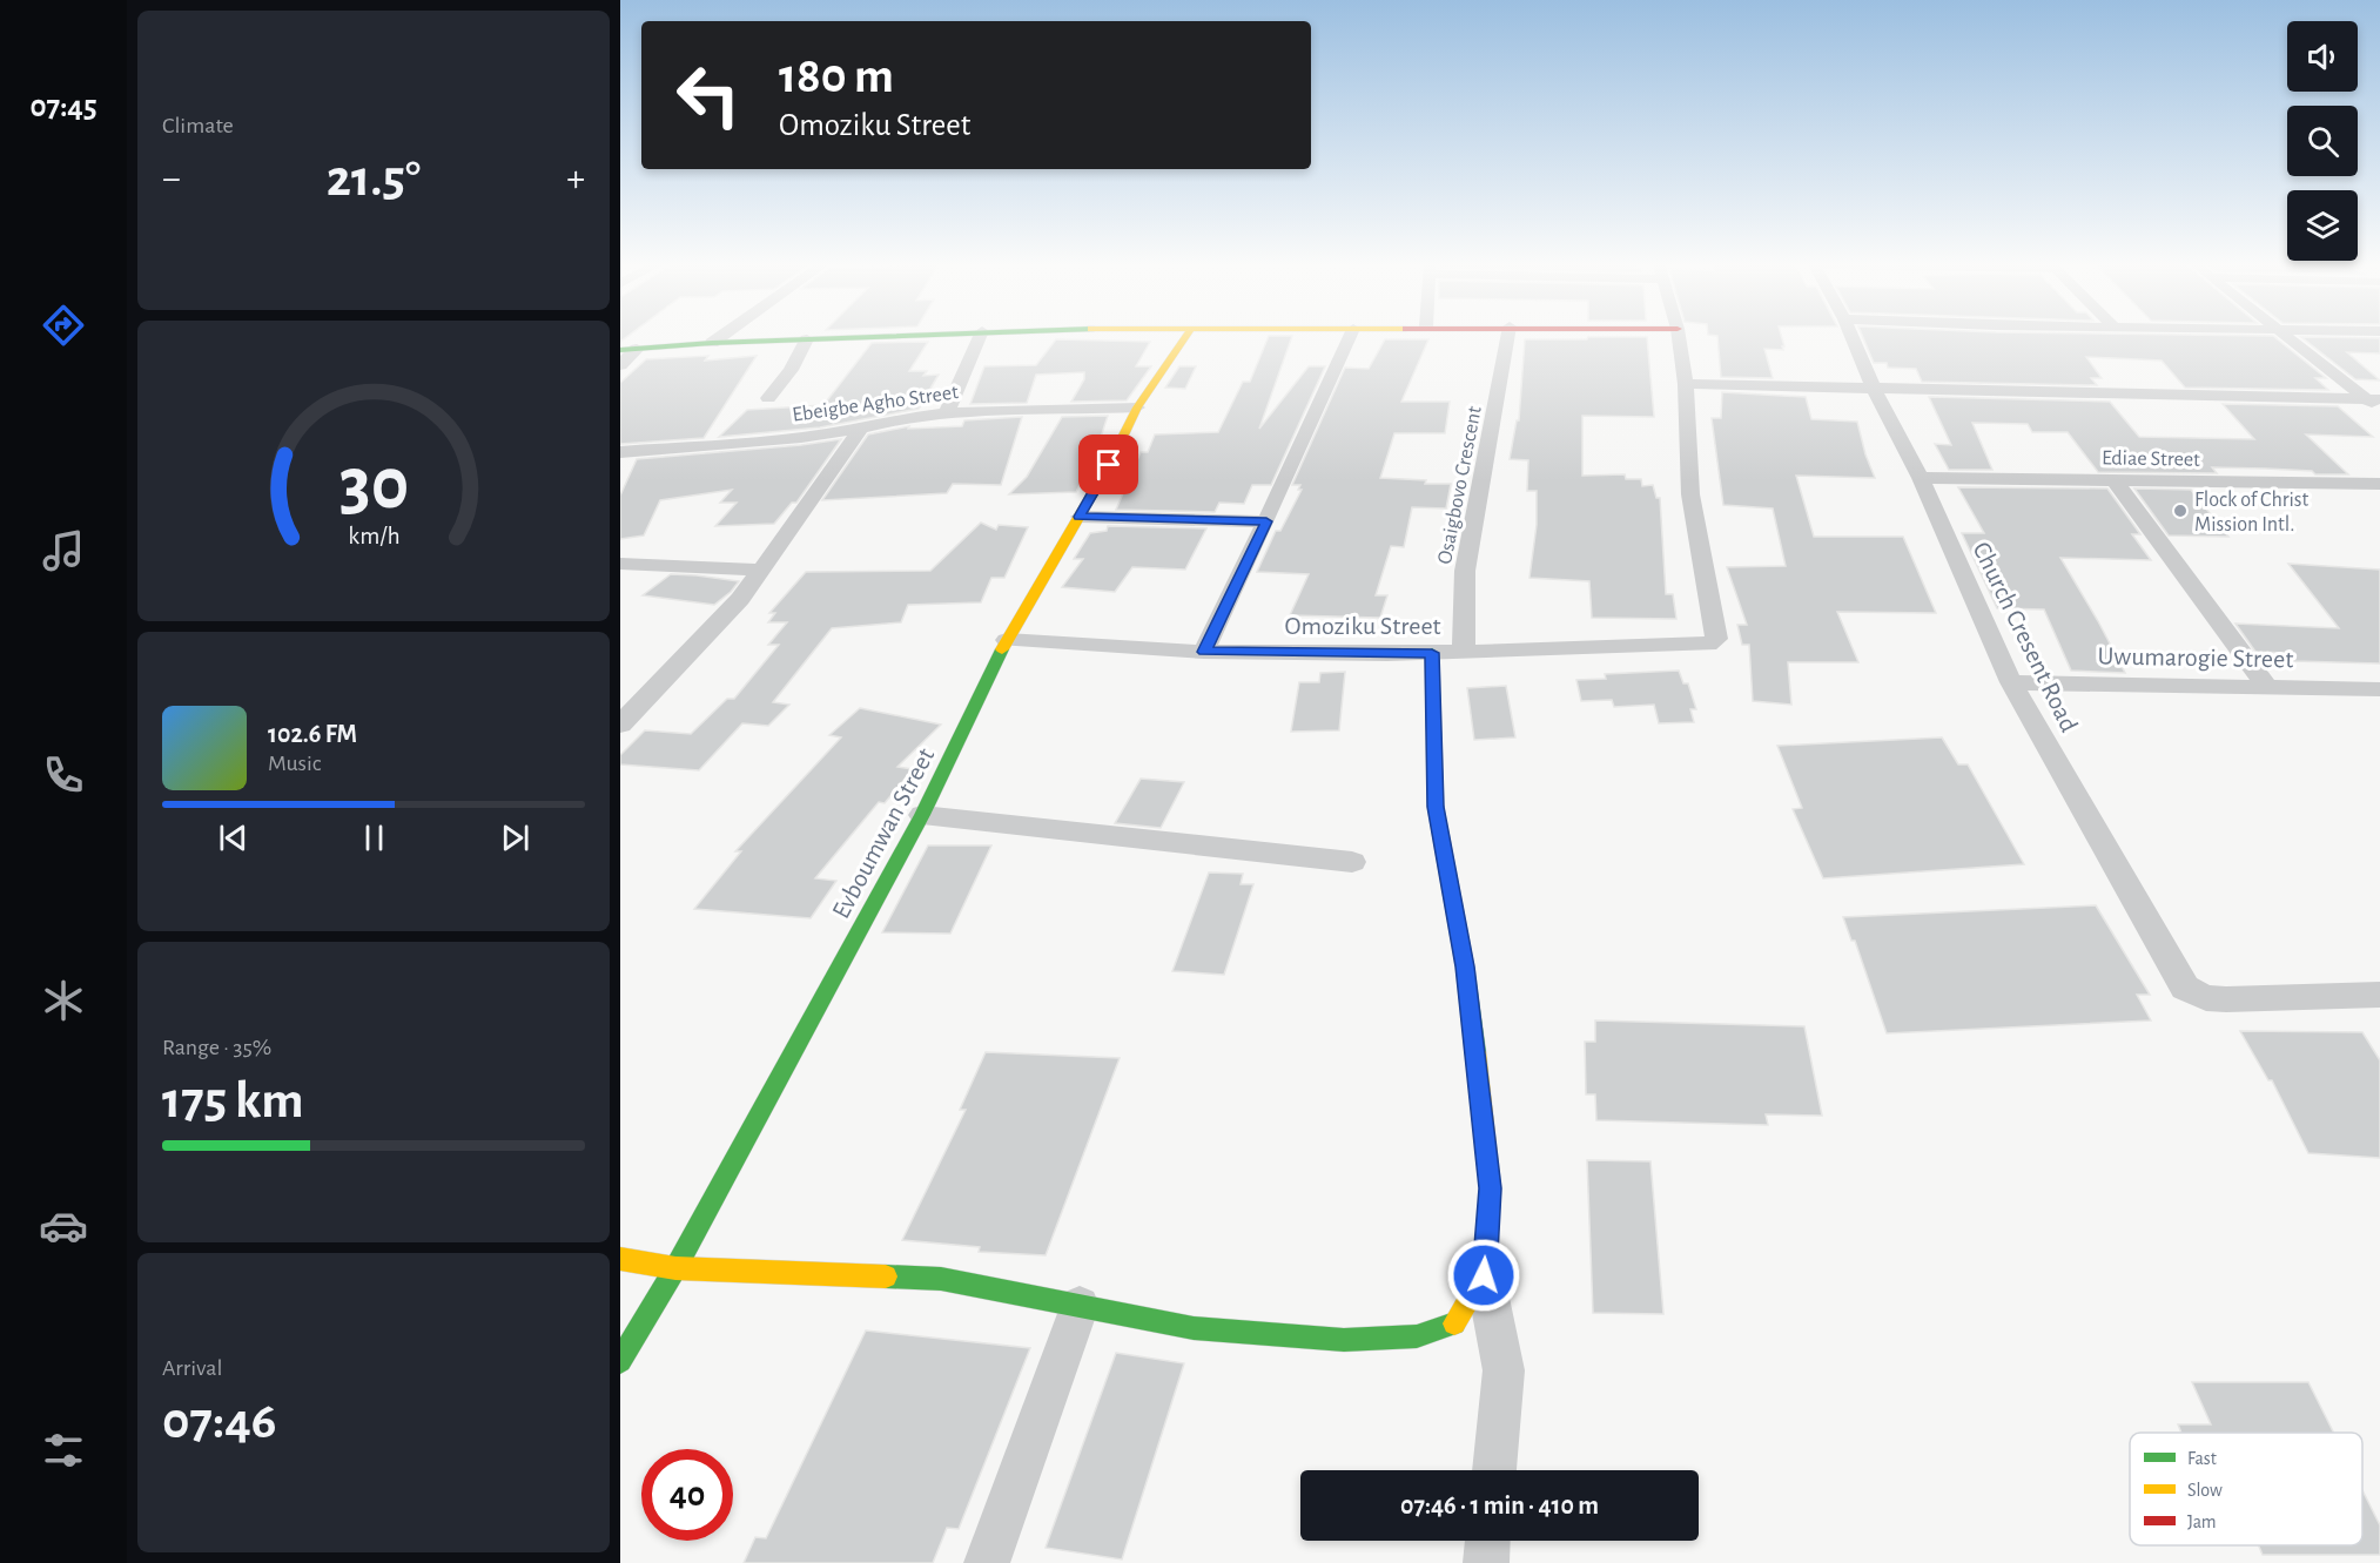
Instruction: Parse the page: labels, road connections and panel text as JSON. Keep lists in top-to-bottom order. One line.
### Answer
{"streets":{"street":["Ebeigbe Agho Street","Ediae Street","Osaigbovo Crescent","Omoziku Street","Church Cresent Road","Uwumarogie Street","Evboumwan Street"]},"crossings":[["Ebeigbe Agho Street","Evboumwan Street"],["Ediae Street","Church Cresent Road"],["Osaigbovo Crescent","Omoziku Street"],["Omoziku Street","Evboumwan Street"],["Church Cresent Road","Uwumarogie Street"]],"places":["Flock of Christ Mission Intl."],"legend":["Fast","Slow","Jam"],"page":{"tabs":"07:45","tile":["Climate",["Range · 35%","175 km"],["Arrival","07:46"]],"turn":["180 m","Omoziku Street"],"heat":["−","21.5°","+"],"song":["102.6 FM","Music"],"limit":"40","trip":"07:46 · 1 min · 410 m","gauge":["30","km/h"]}}
